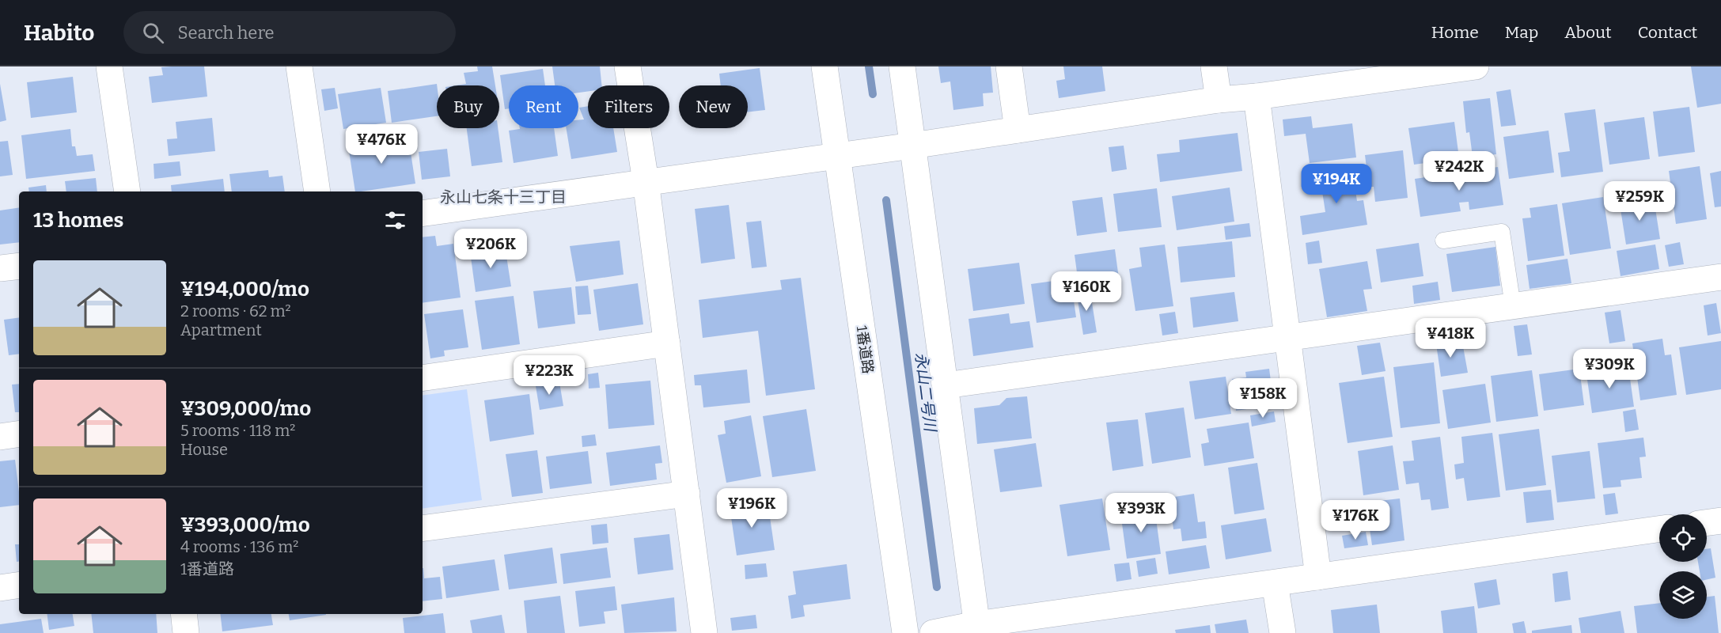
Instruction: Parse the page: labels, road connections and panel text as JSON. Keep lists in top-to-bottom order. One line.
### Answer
{"streets":{"street":["1番道路"]},"districts":["永山七条十三丁目"],"water":["永山二号川"],"page":{"header":"Habito","search":"Search here","nav":["Home","Map","About","Contact"],"chip":["Buy","Rent","Filters","New"],"price":["¥476K","¥242K","¥194K","¥259K","¥206K","¥160K","¥418K","¥309K","¥223K","¥158K","¥196K","¥393K","¥176K"],"heading":"13 homes","list":[{"name":"¥194,000/mo","note":"2 rooms · 62 m² · Apartment"},{"name":"¥309,000/mo","note":"5 rooms · 118 m² · House"},{"name":"¥393,000/mo","note":"4 rooms · 136 m² · 1番道路"}]}}
